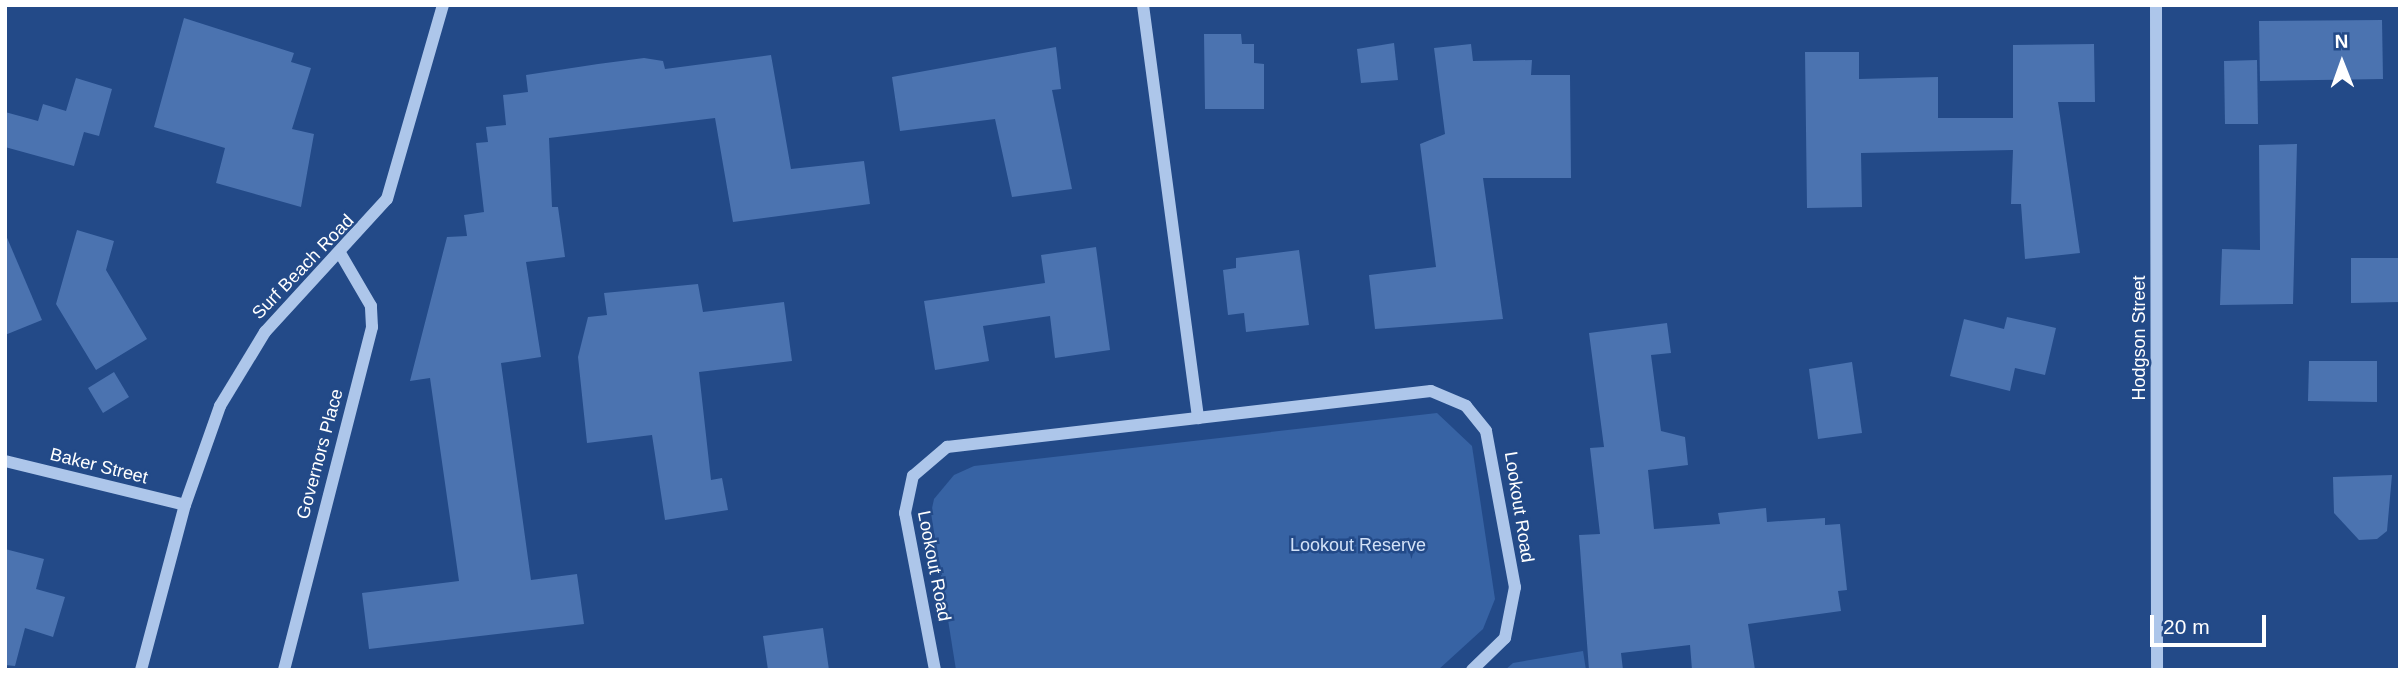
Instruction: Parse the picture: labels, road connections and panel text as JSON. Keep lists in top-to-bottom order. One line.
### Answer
{"streets":{"street":["Surf Beach Road","Hodgson Street","Governors Place","Baker Street","Lookout Road"]},"crossings":[["Surf Beach Road","Governors Place"],["Surf Beach Road","Baker Street"]],"parks":["Lookout Reserve"],"scale_bar":"20 m","north":"top"}
